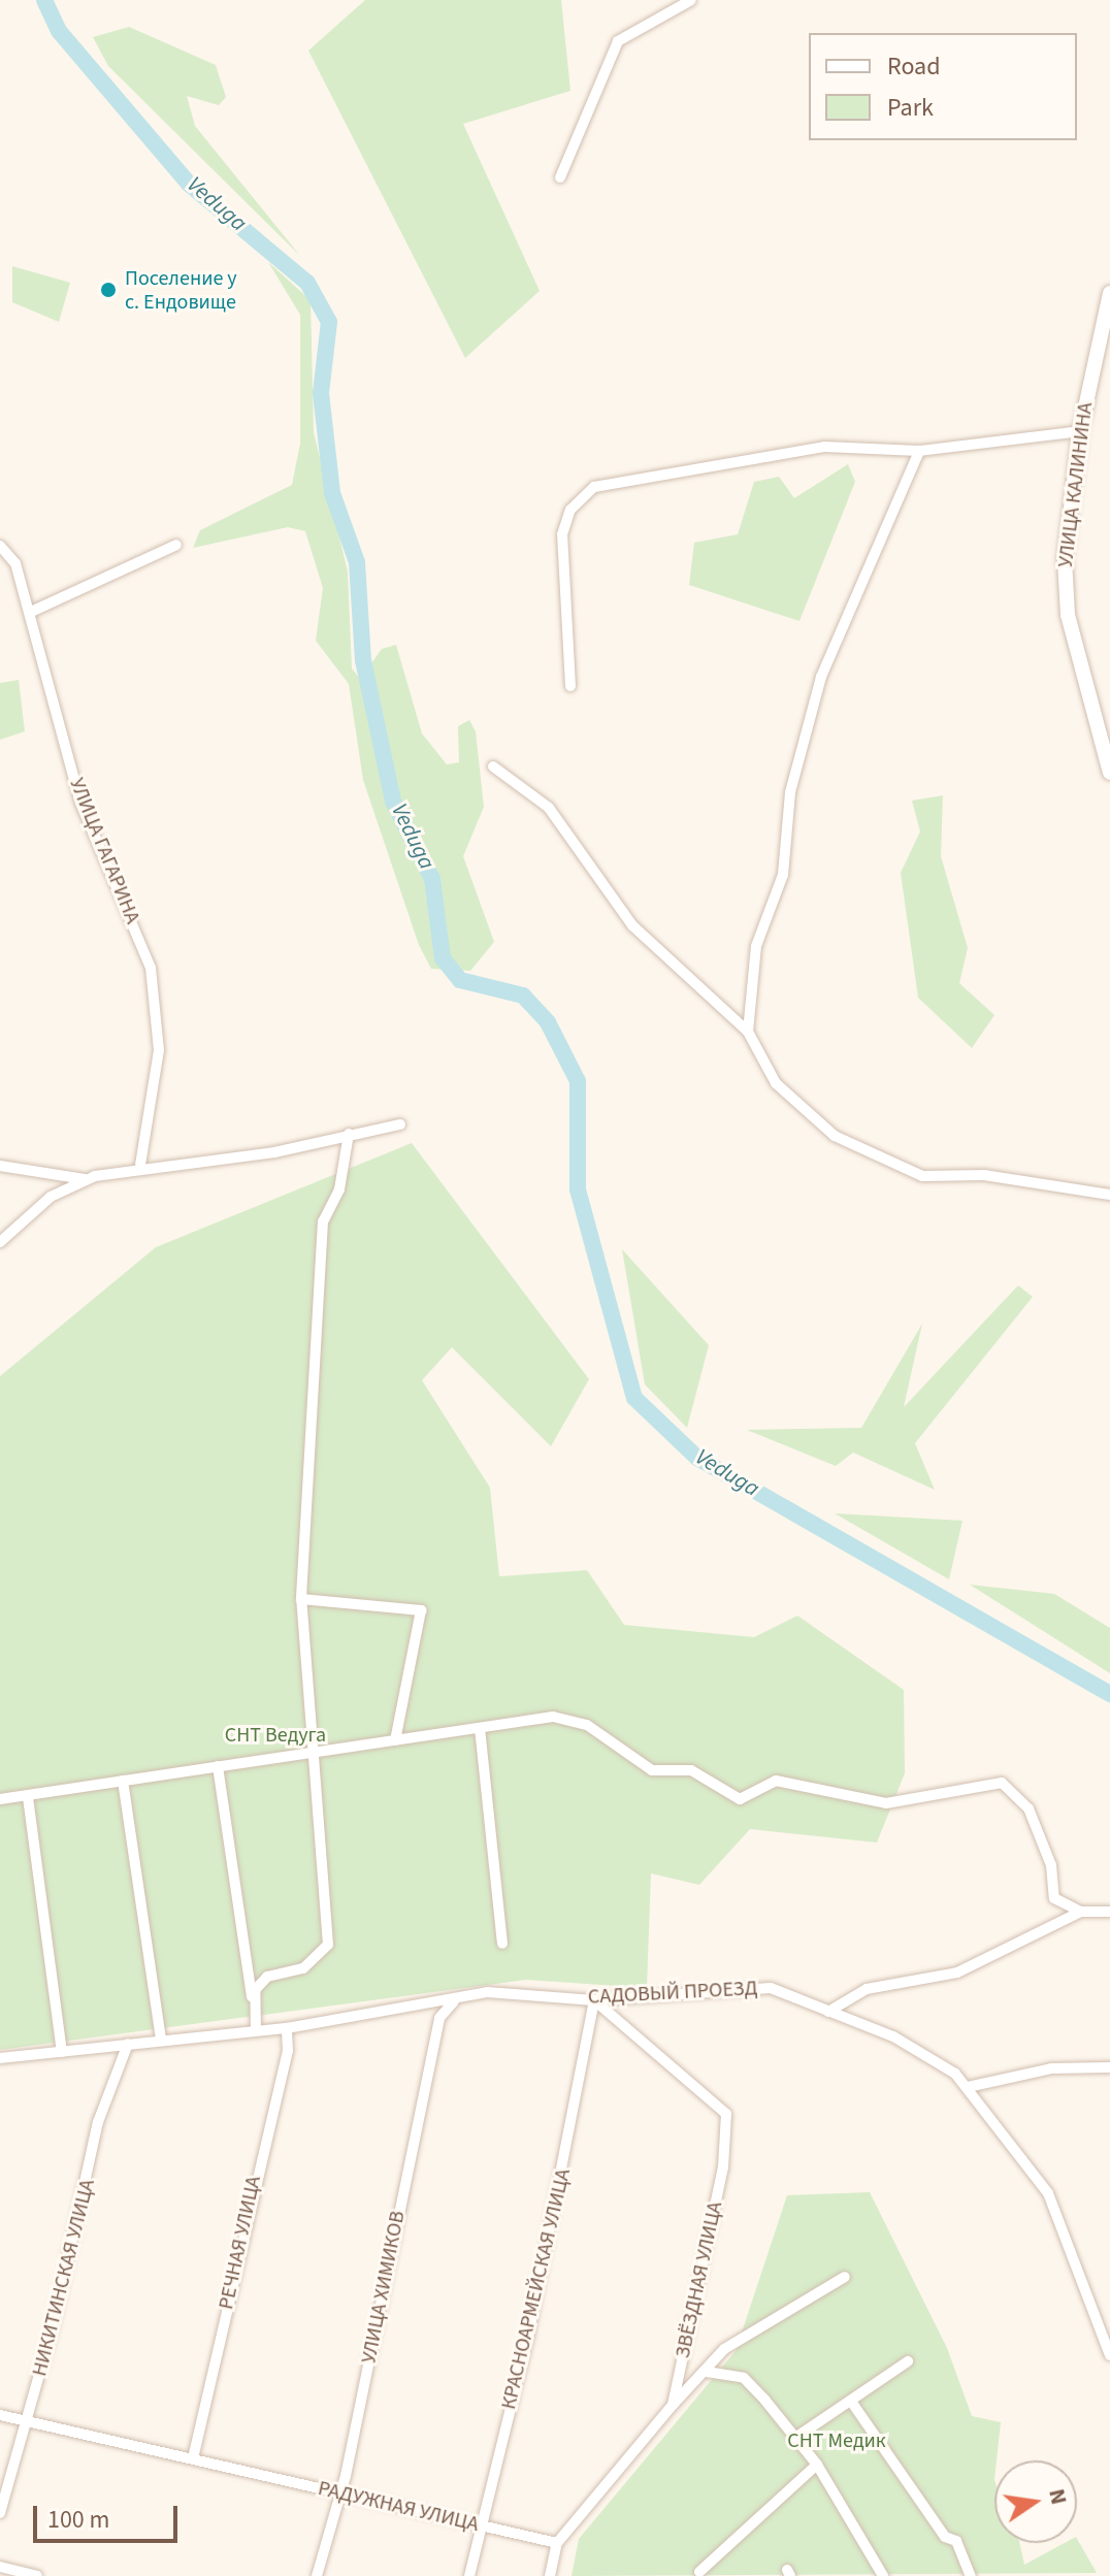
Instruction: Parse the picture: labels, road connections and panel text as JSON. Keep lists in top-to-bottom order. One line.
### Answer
{"streets":{"street":["УЛИЦА КАЛИНИНА","УЛИЦА ГАГАРИНА","САДОВЫЙ ПРОЕЗД","РЕЧНАЯ УЛИЦА","НИКИТИНСКАЯ УЛИЦА","ЗВЁЗДНАЯ УЛИЦА","УЛИЦА ХИМИКОВ","КРАСНОАРМЕЙСКАЯ УЛИЦА","РАДУЖНАЯ УЛИЦА"]},"crossings":[["САДОВЫЙ ПРОЕЗД","РЕЧНАЯ УЛИЦА"],["САДОВЫЙ ПРОЕЗД","НИКИТИНСКАЯ УЛИЦА"],["САДОВЫЙ ПРОЕЗД","ЗВЁЗДНАЯ УЛИЦА"],["САДОВЫЙ ПРОЕЗД","УЛИЦА ХИМИКОВ"],["САДОВЫЙ ПРОЕЗД","КРАСНОАРМЕЙСКАЯ УЛИЦА"],["РЕЧНАЯ УЛИЦА","РАДУЖНАЯ УЛИЦА"],["НИКИТИНСКАЯ УЛИЦА","РАДУЖНАЯ УЛИЦА"],["ЗВЁЗДНАЯ УЛИЦА","КРАСНОАРМЕЙСКАЯ УЛИЦА"],["ЗВЁЗДНАЯ УЛИЦА","РАДУЖНАЯ УЛИЦА"],["УЛИЦА ХИМИКОВ","РАДУЖНАЯ УЛИЦА"],["КРАСНОАРМЕЙСКАЯ УЛИЦА","РАДУЖНАЯ УЛИЦА"]],"water":["Veduga"],"parks":["СНТ Ведуга","СНТ Медик"],"places":["Поселение у с. Ендовище"],"legend":["Road","Park"],"scale_bar":"100 m","north":"right"}
